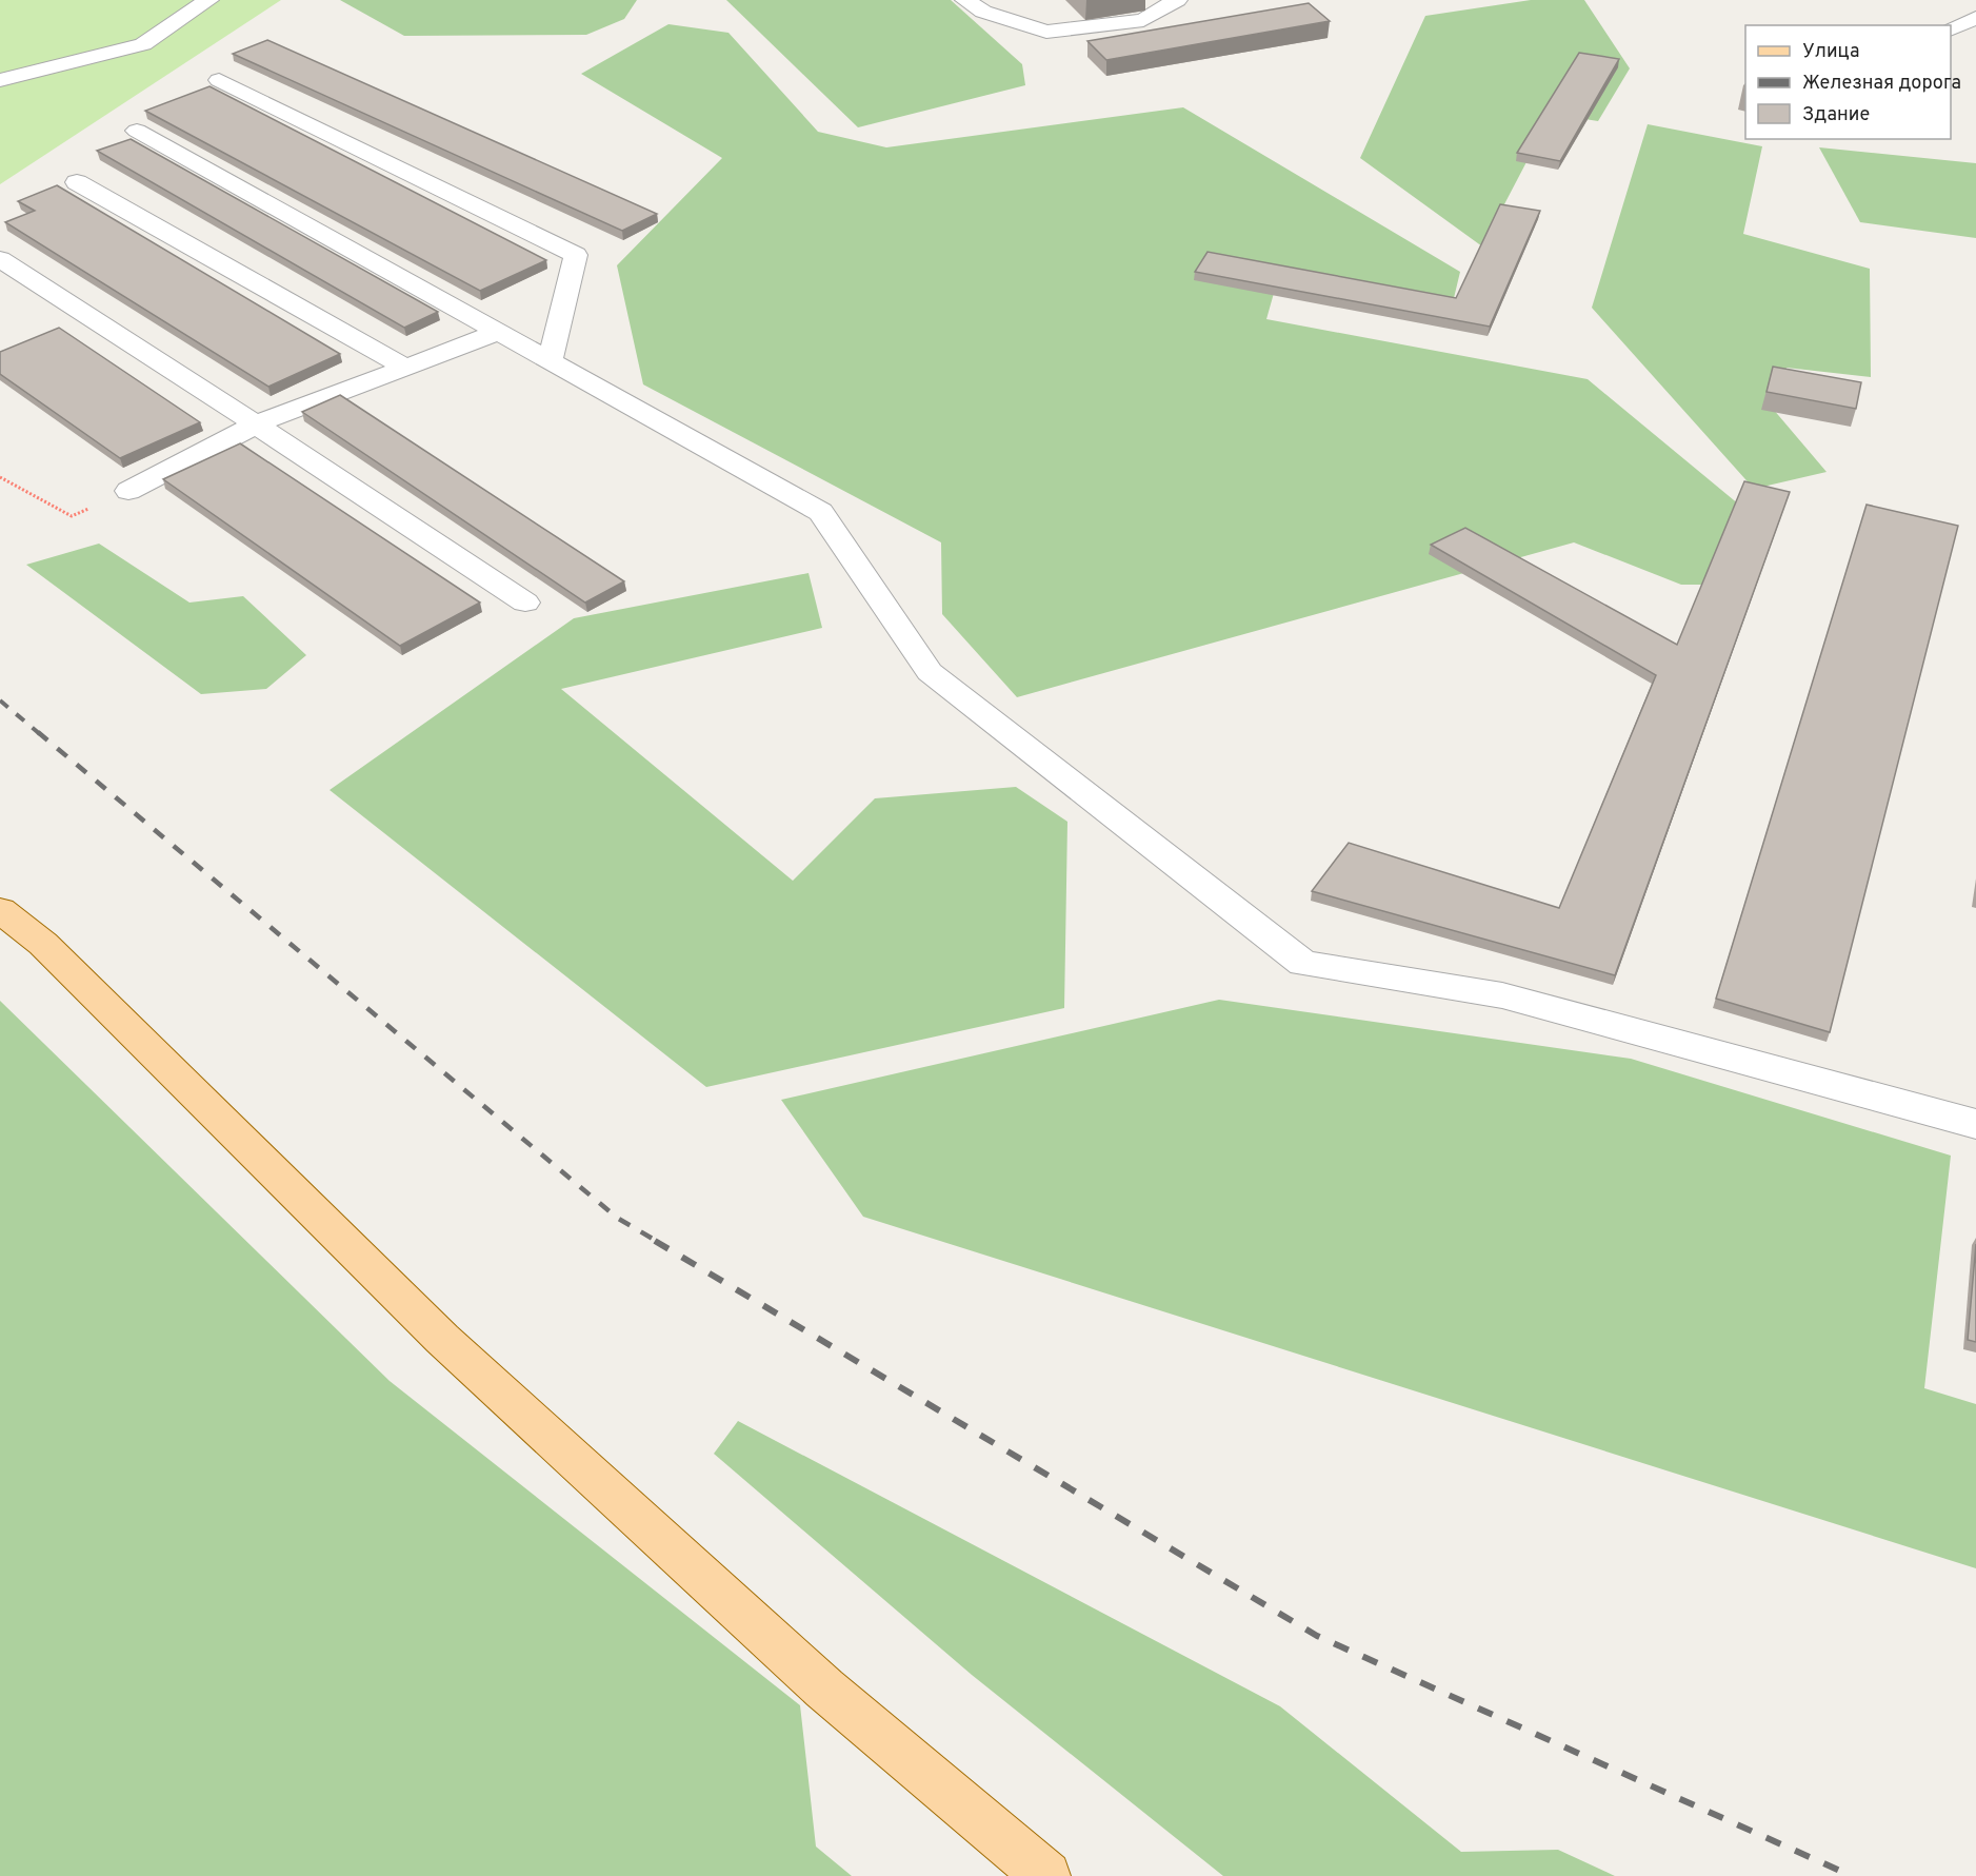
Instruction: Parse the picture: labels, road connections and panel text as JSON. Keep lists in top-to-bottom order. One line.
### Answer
{"legend":["Улица","Железная дорога","Здание"]}
